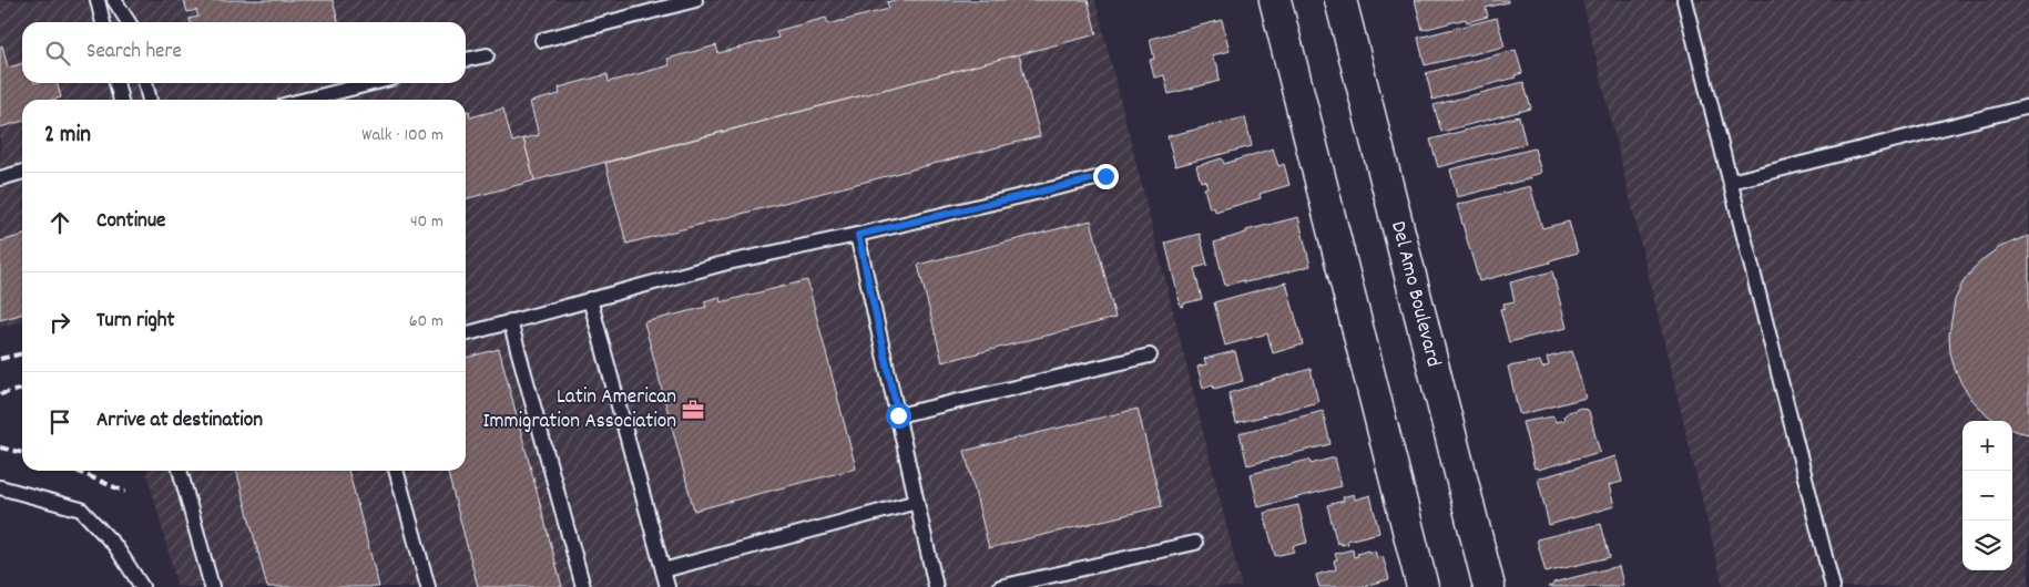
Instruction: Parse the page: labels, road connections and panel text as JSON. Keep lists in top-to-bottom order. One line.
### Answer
{"streets":{"main road":["Del Amo Boulevard"]},"places":{"office":["Latin American Immigration Association"]},"page":{"search":"Search here","heading":["2 min","Walk · 100 m"],"list":[["Continue","40 m"],["Turn right","60 m"],"Arrive at destination"],"map_buttons":["+","−"]}}
